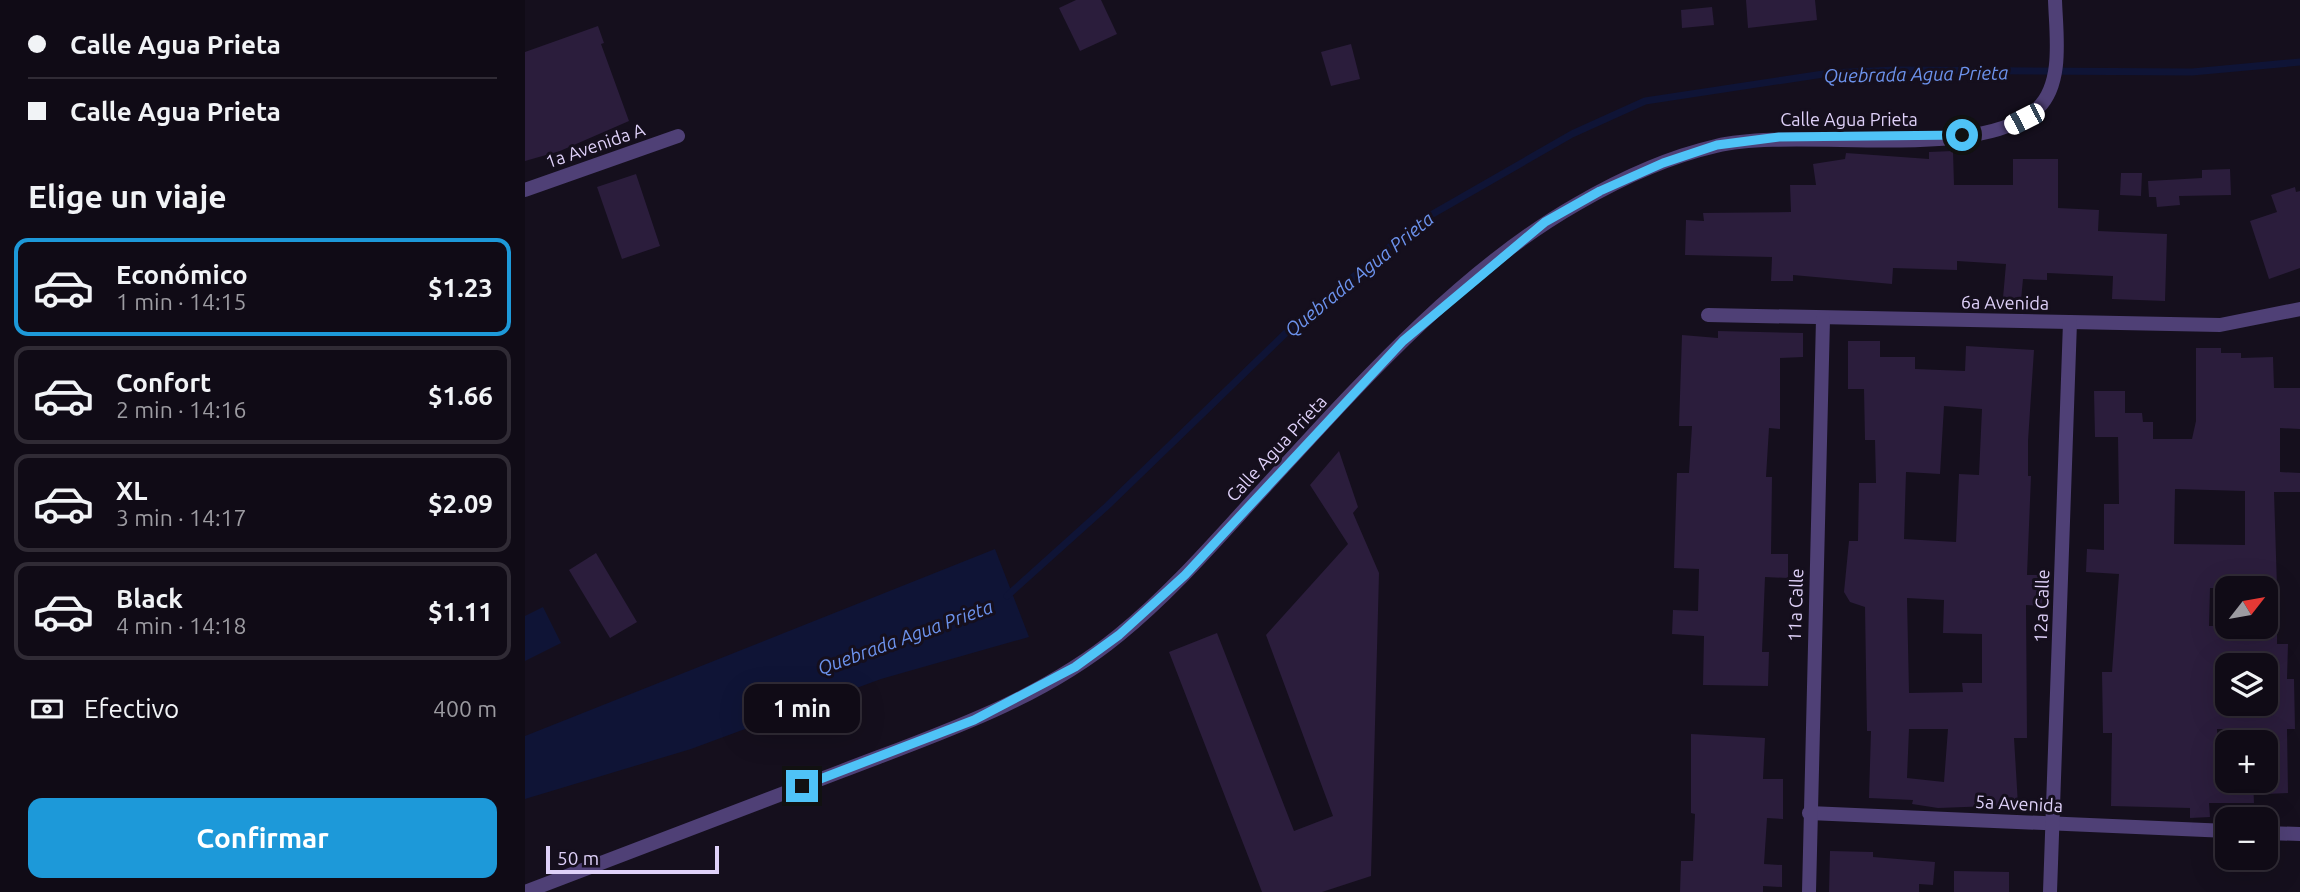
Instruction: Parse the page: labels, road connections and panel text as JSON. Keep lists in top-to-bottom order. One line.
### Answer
{"streets":{"street":["Calle Agua Prieta","1a Avenida A","6a Avenida","11a Calle","12a Calle","5a Avenida"]},"crossings":[["6a Avenida","11a Calle"],["6a Avenida","12a Calle"],["11a Calle","5a Avenida"],["12a Calle","5a Avenida"]],"water":["Quebrada Agua Prieta"],"scale_bar":"50 m","north":"top right","page":{"banner":["Calle Agua Prieta","Calle Agua Prieta"],"heading":"Elige un viaje","list":[{"name":"Económico","note":"1 min · 14:15","value":"$1.23"},{"name":"Confort","note":"2 min · 14:16","value":"$1.66"},{"name":"XL","note":"3 min · 14:17","value":"$2.09"},{"name":"Black","note":"4 min · 14:18","value":"$1.11"}],"map_buttons":["+","−"],"pay":["Efectivo","400 m"],"bubble":"1 min","buttons":"Confirmar","scale":"50 m"}}
